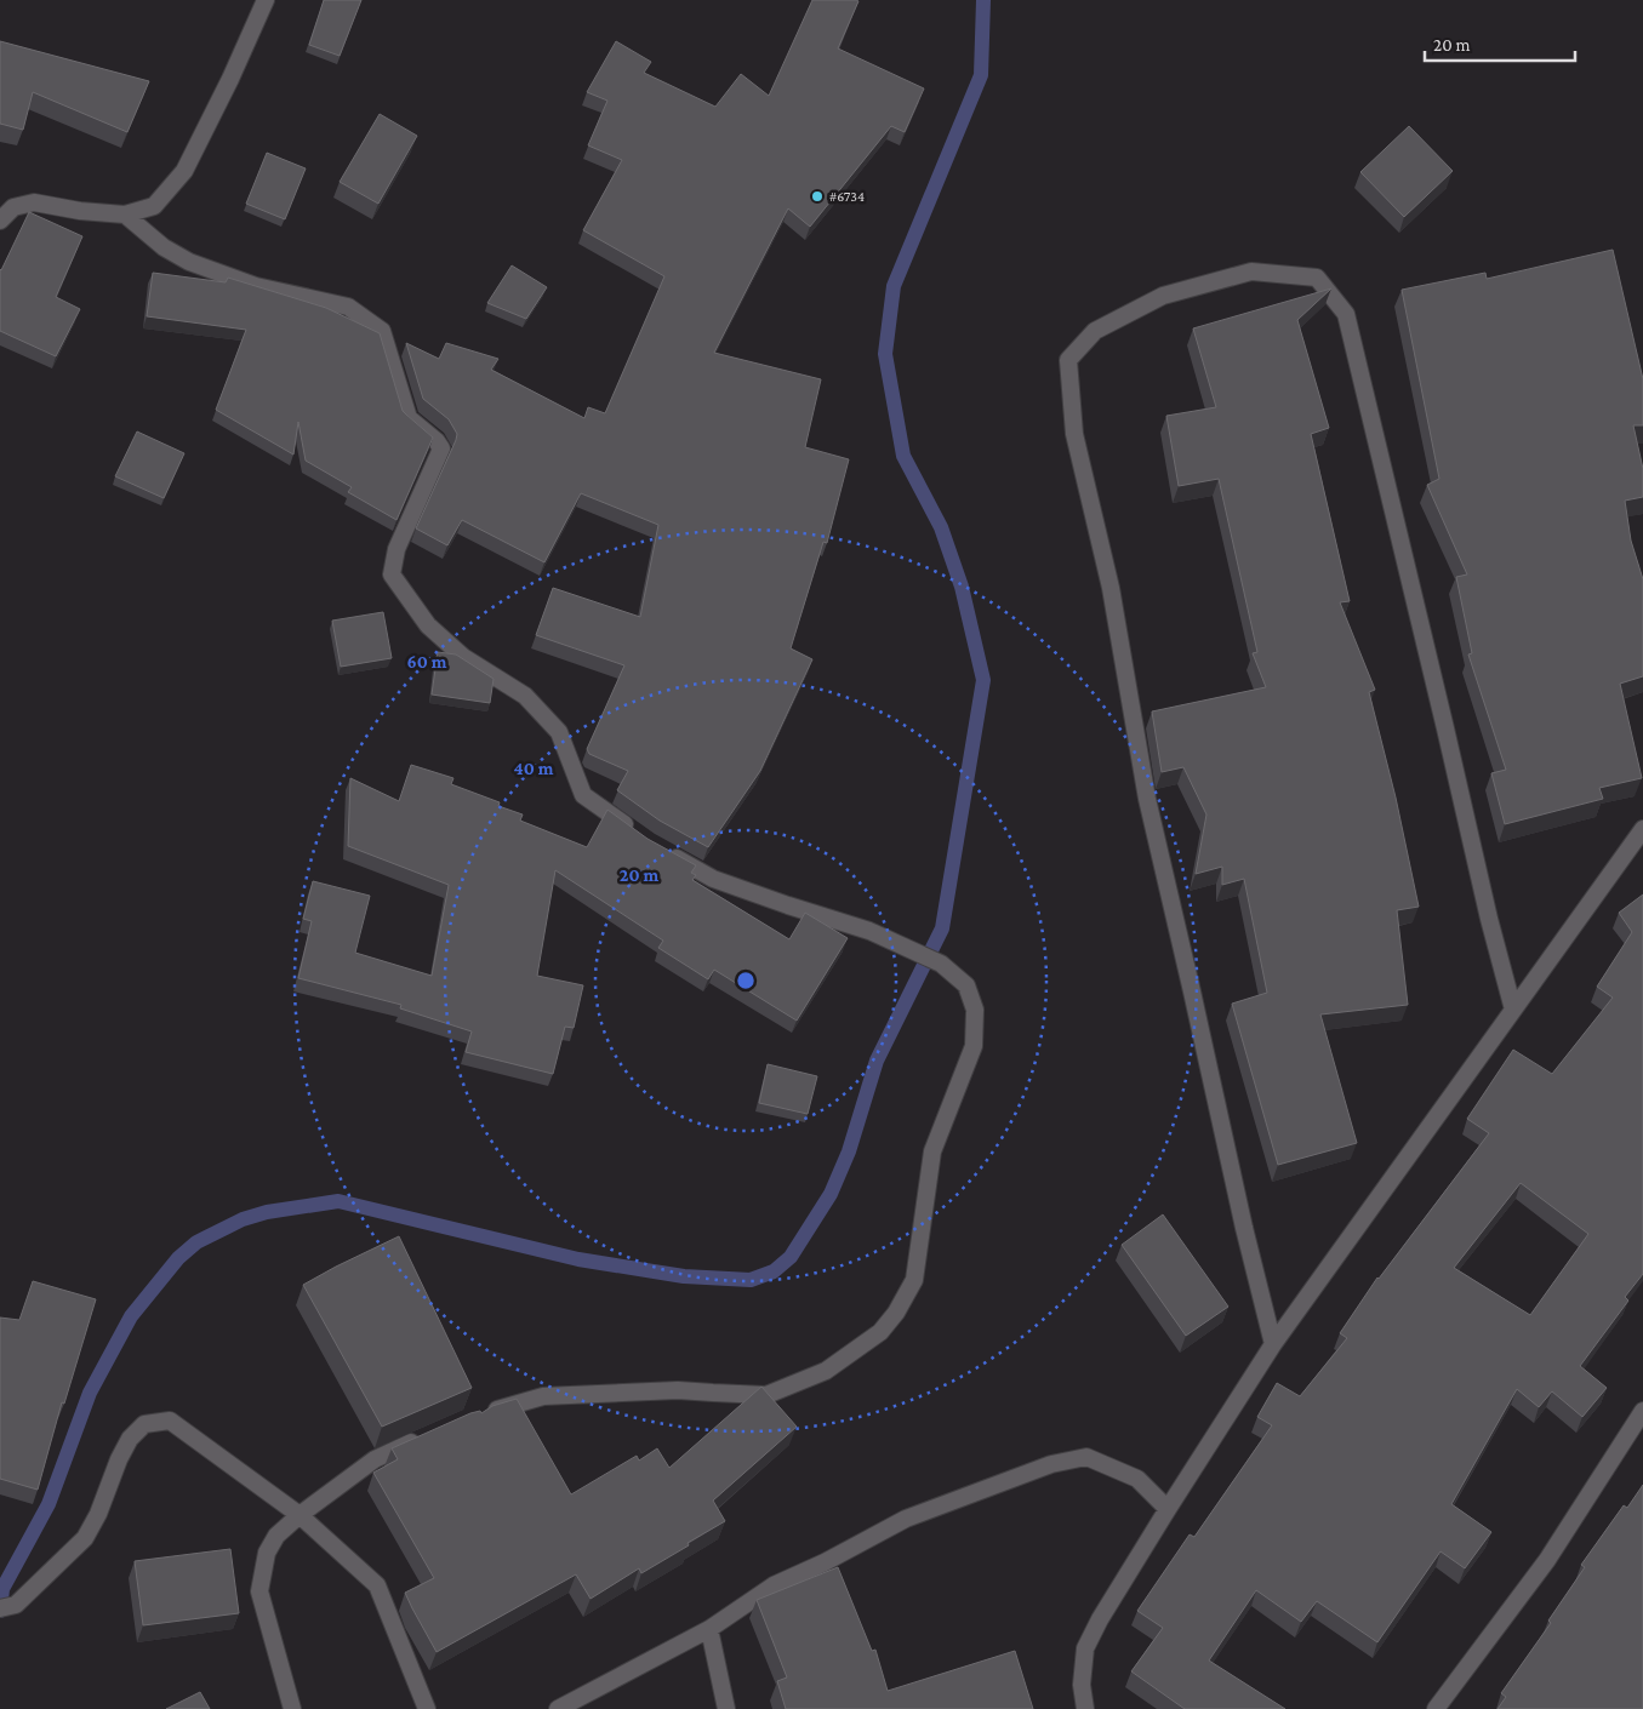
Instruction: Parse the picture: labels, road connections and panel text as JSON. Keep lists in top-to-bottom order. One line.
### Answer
{"places":["#6734"],"scale_bar":"20 m","rings":["60 m","40 m","20 m"]}
